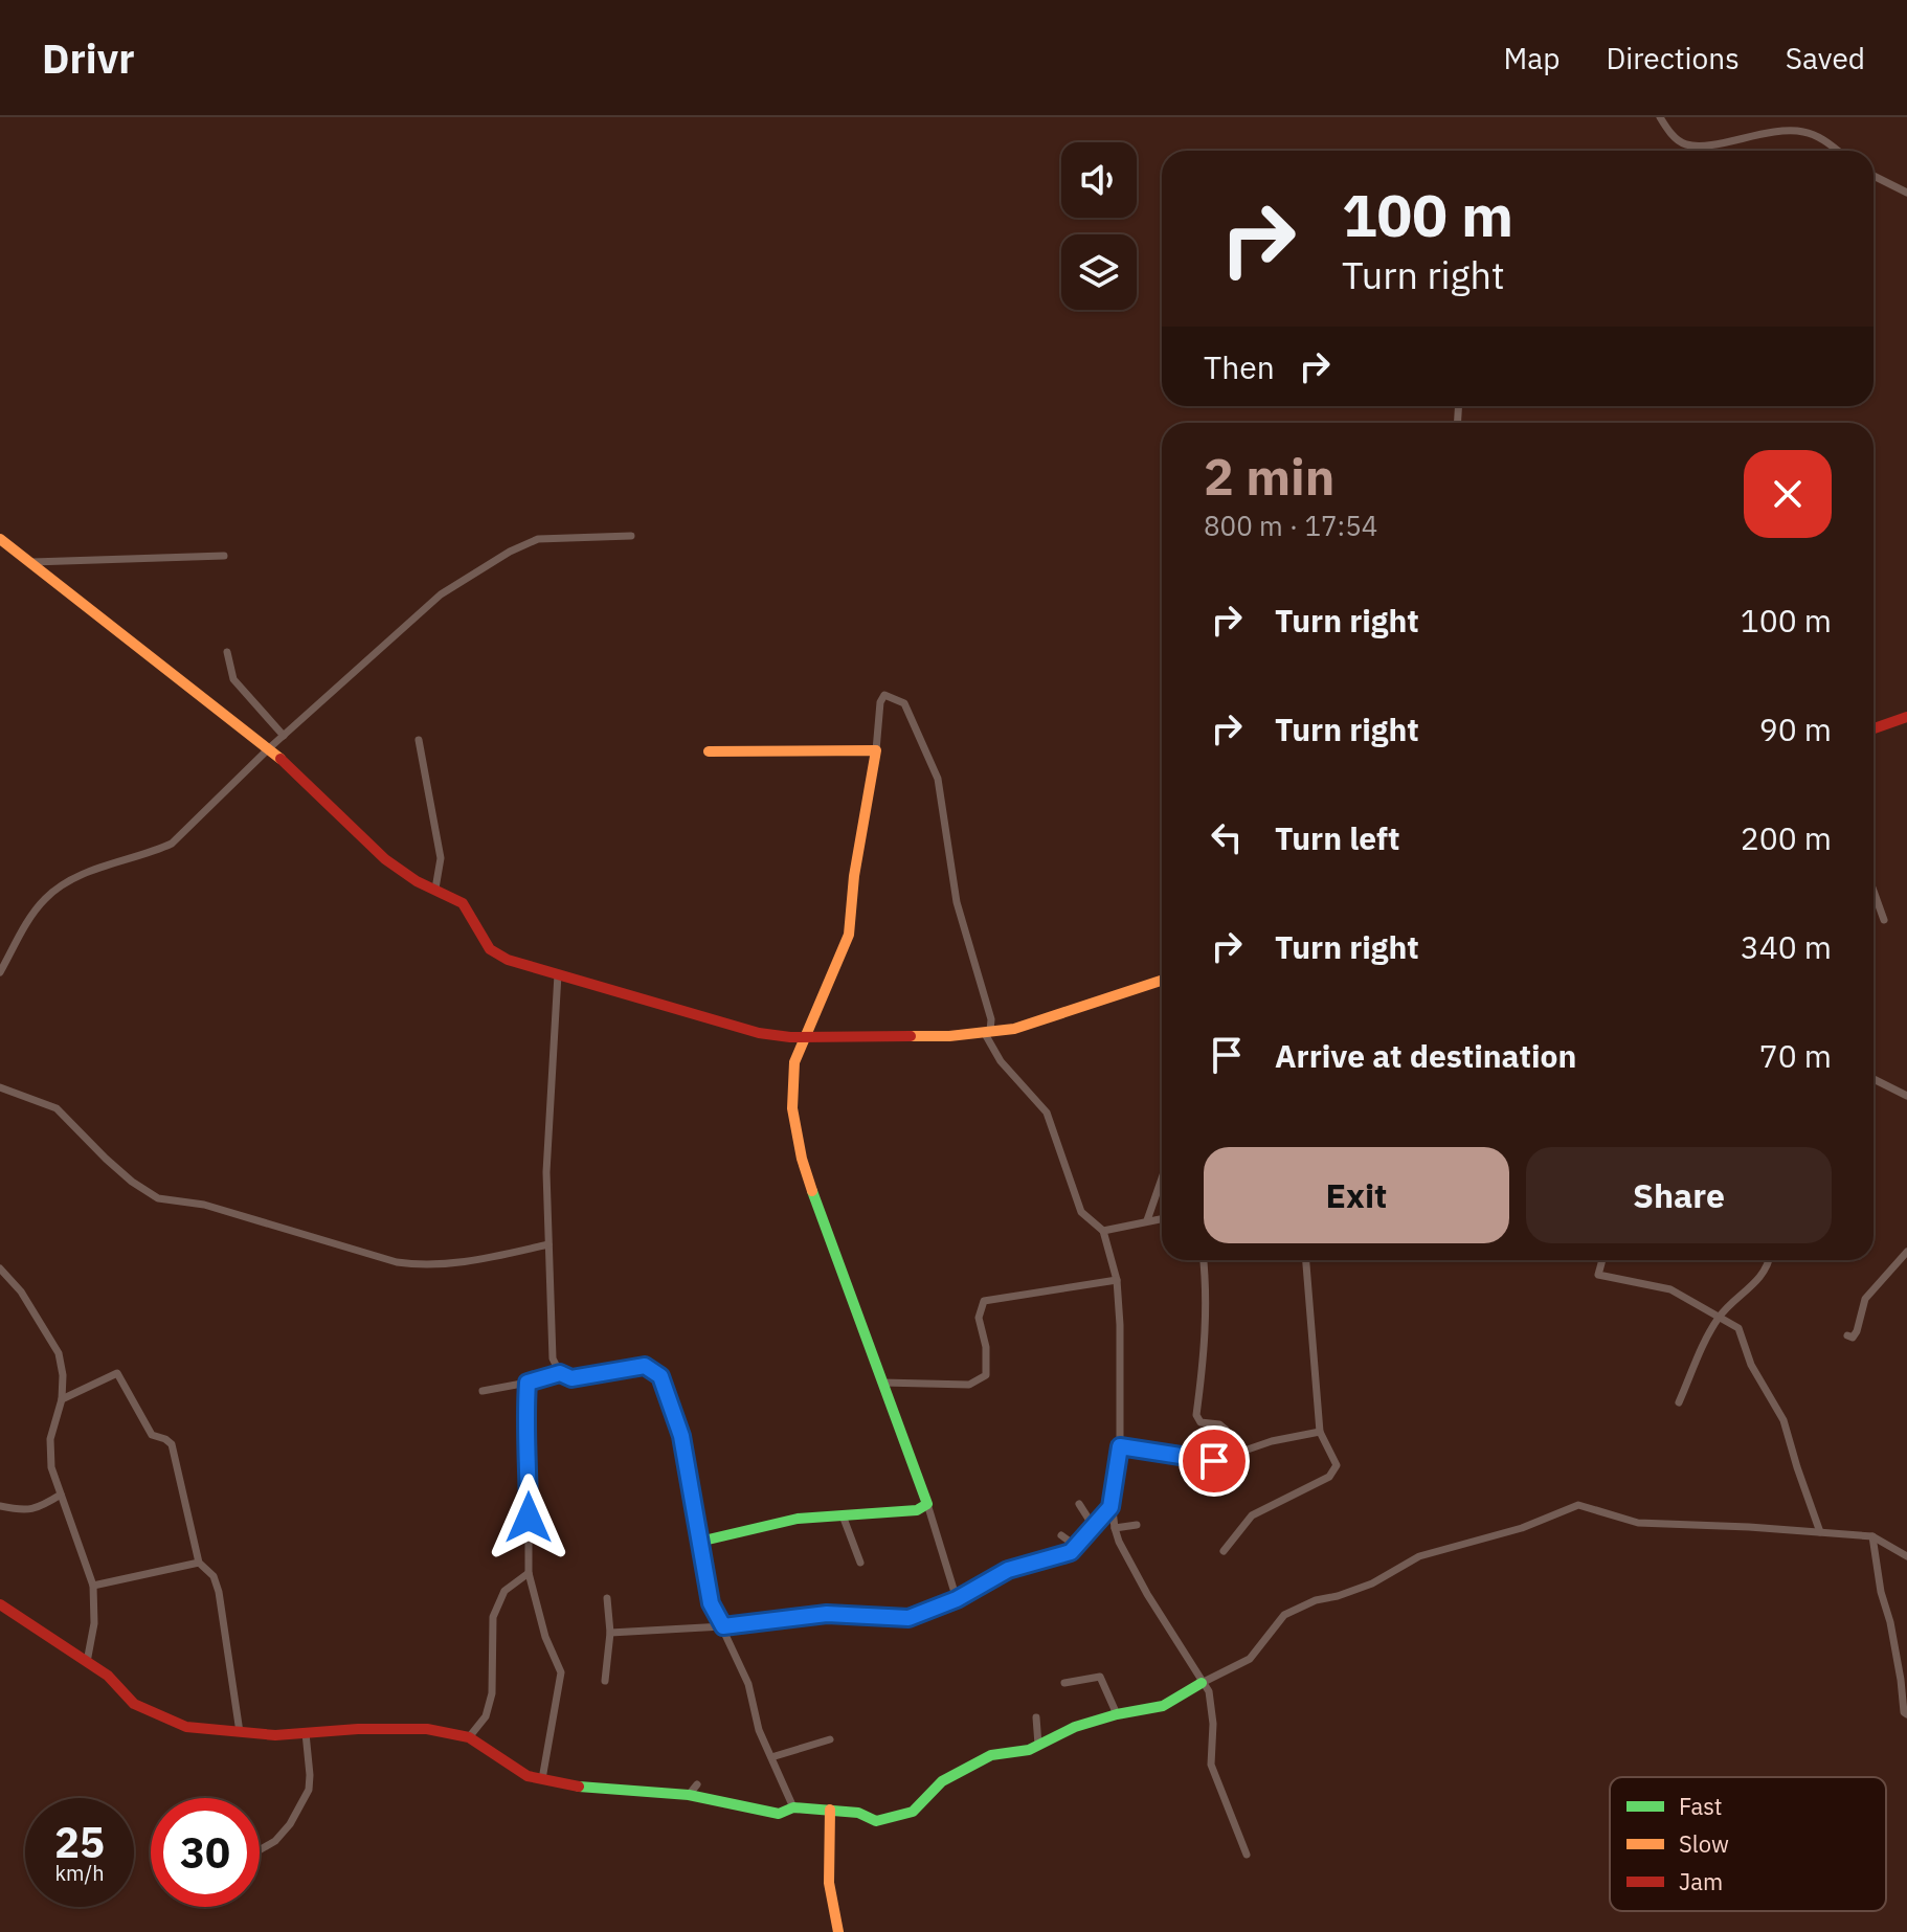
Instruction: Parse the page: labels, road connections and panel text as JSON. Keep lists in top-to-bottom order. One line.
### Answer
{"legend":["Fast","Slow","Jam"],"page":{"header":"Drivr","nav":["Map","Directions","Saved"],"turn":["100 m","Turn right"],"then":"Then","heading":["2 min","800 m · 17:54"],"list":[{"name":"Turn right","value":"100 m"},{"name":"Turn right","value":"90 m"},{"name":"Turn left","value":"200 m"},{"name":"Turn right","value":"340 m"},{"name":"Arrive at destination","value":"70 m"}],"buttons":["Exit","Share"],"speed":"25 km/h","limit":"30"}}
